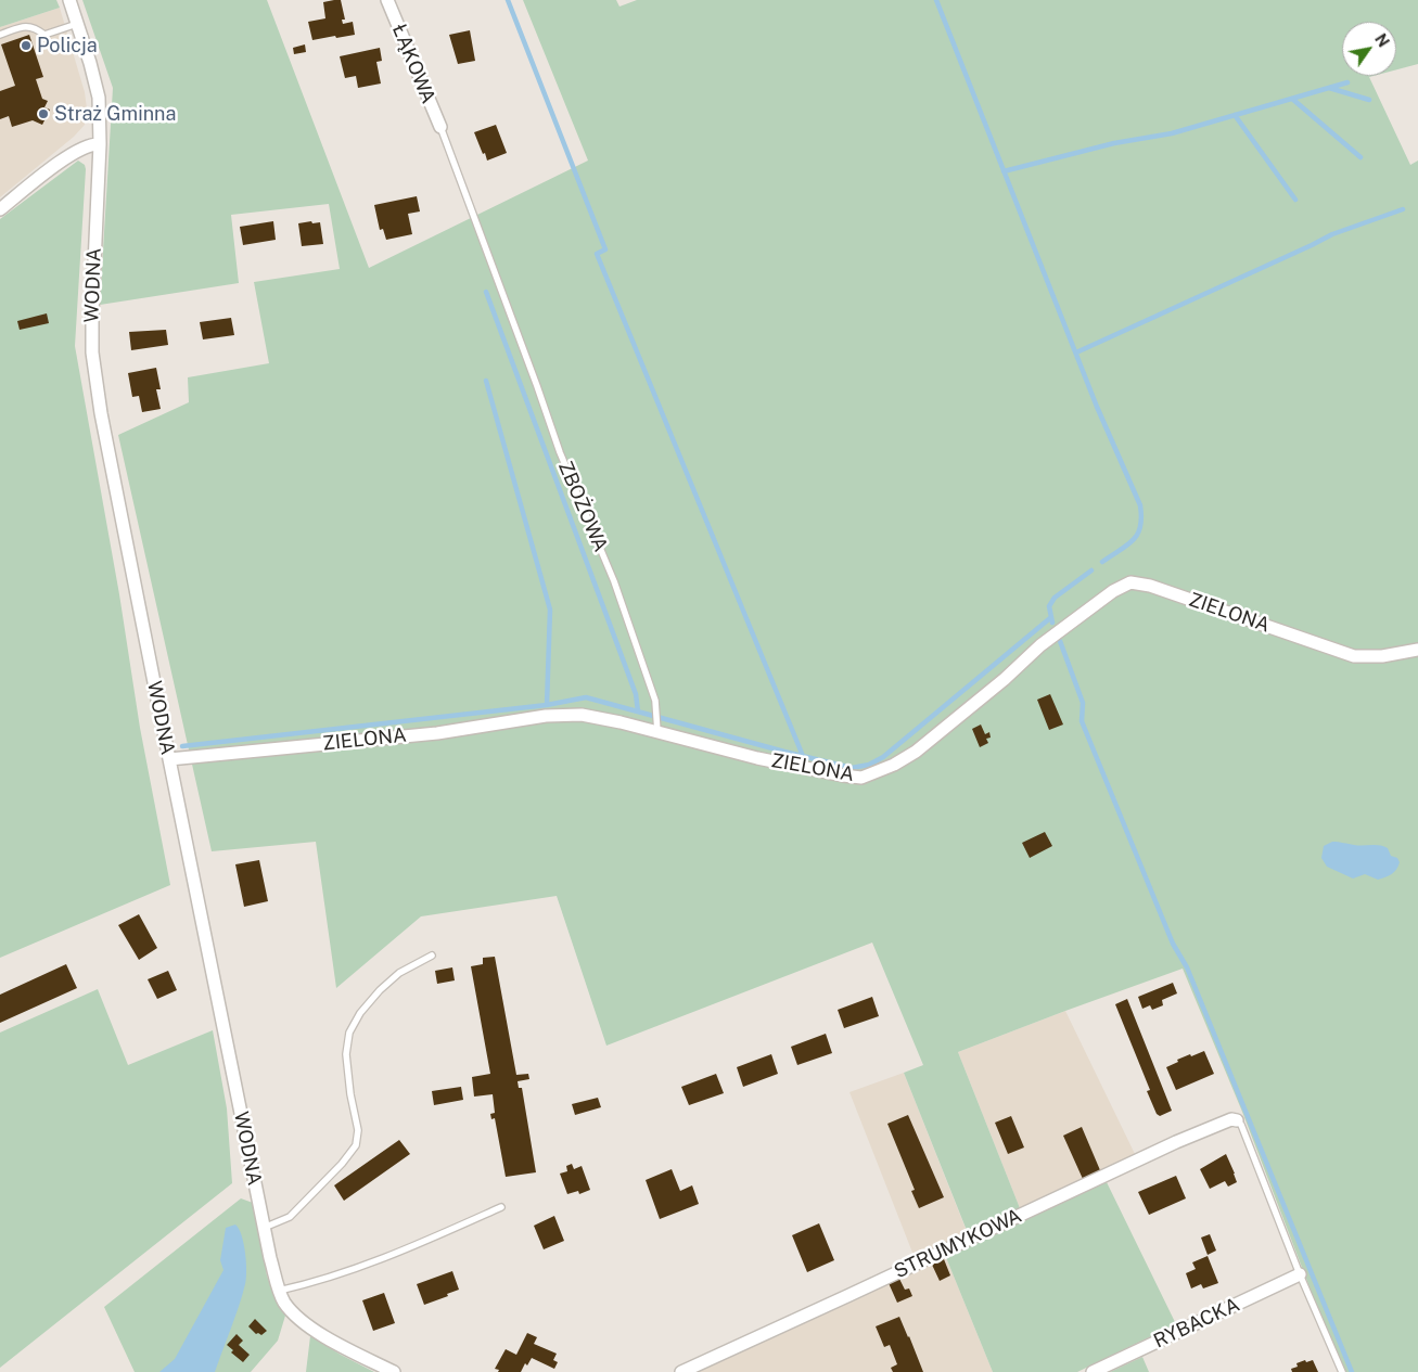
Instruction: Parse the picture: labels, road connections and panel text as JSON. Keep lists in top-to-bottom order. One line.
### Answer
{"streets":{"street":["ŁĄKOWA","WODNA","ZIELONA","STRUMYKOWA","RYBACKA"],"lane":["ZBOŻOWA"]},"crossings":[["ŁĄKOWA","ZBOŻOWA"],["WODNA","ZIELONA"],["ZBOŻOWA","ZIELONA"]],"places":["Policja","Straż Gminna"],"north":"top right"}
